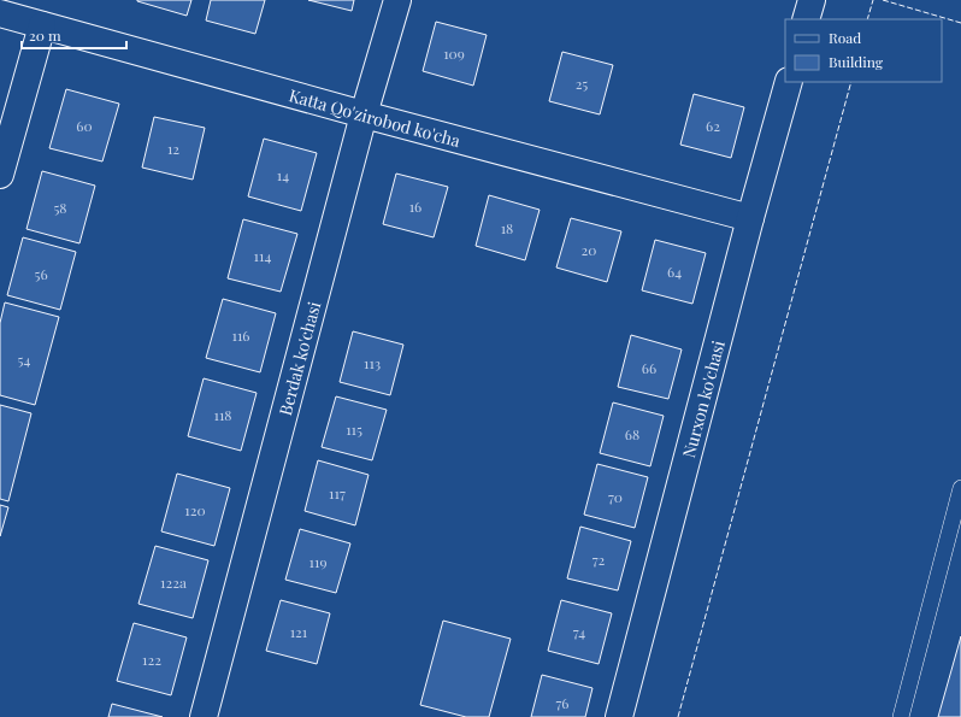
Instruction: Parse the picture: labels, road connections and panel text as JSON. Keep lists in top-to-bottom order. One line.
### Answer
{"streets":{"street":["Katta Qo'zirobod ko'cha","Berdak ko'chasi","Nurxon ko'chasi"]},"crossings":[["Katta Qo'zirobod ko'cha","Berdak ko'chasi"],["Katta Qo'zirobod ko'cha","Nurxon ko'chasi"]],"house_numbers":["109","25","60","62","12","14","16","58","18","20","114","64","56","116","54","113","66","118","115","68","117","70","120","72","119","122a","121","74","122","76"],"legend":["Road","Building"],"scale_bar":"20 m"}
